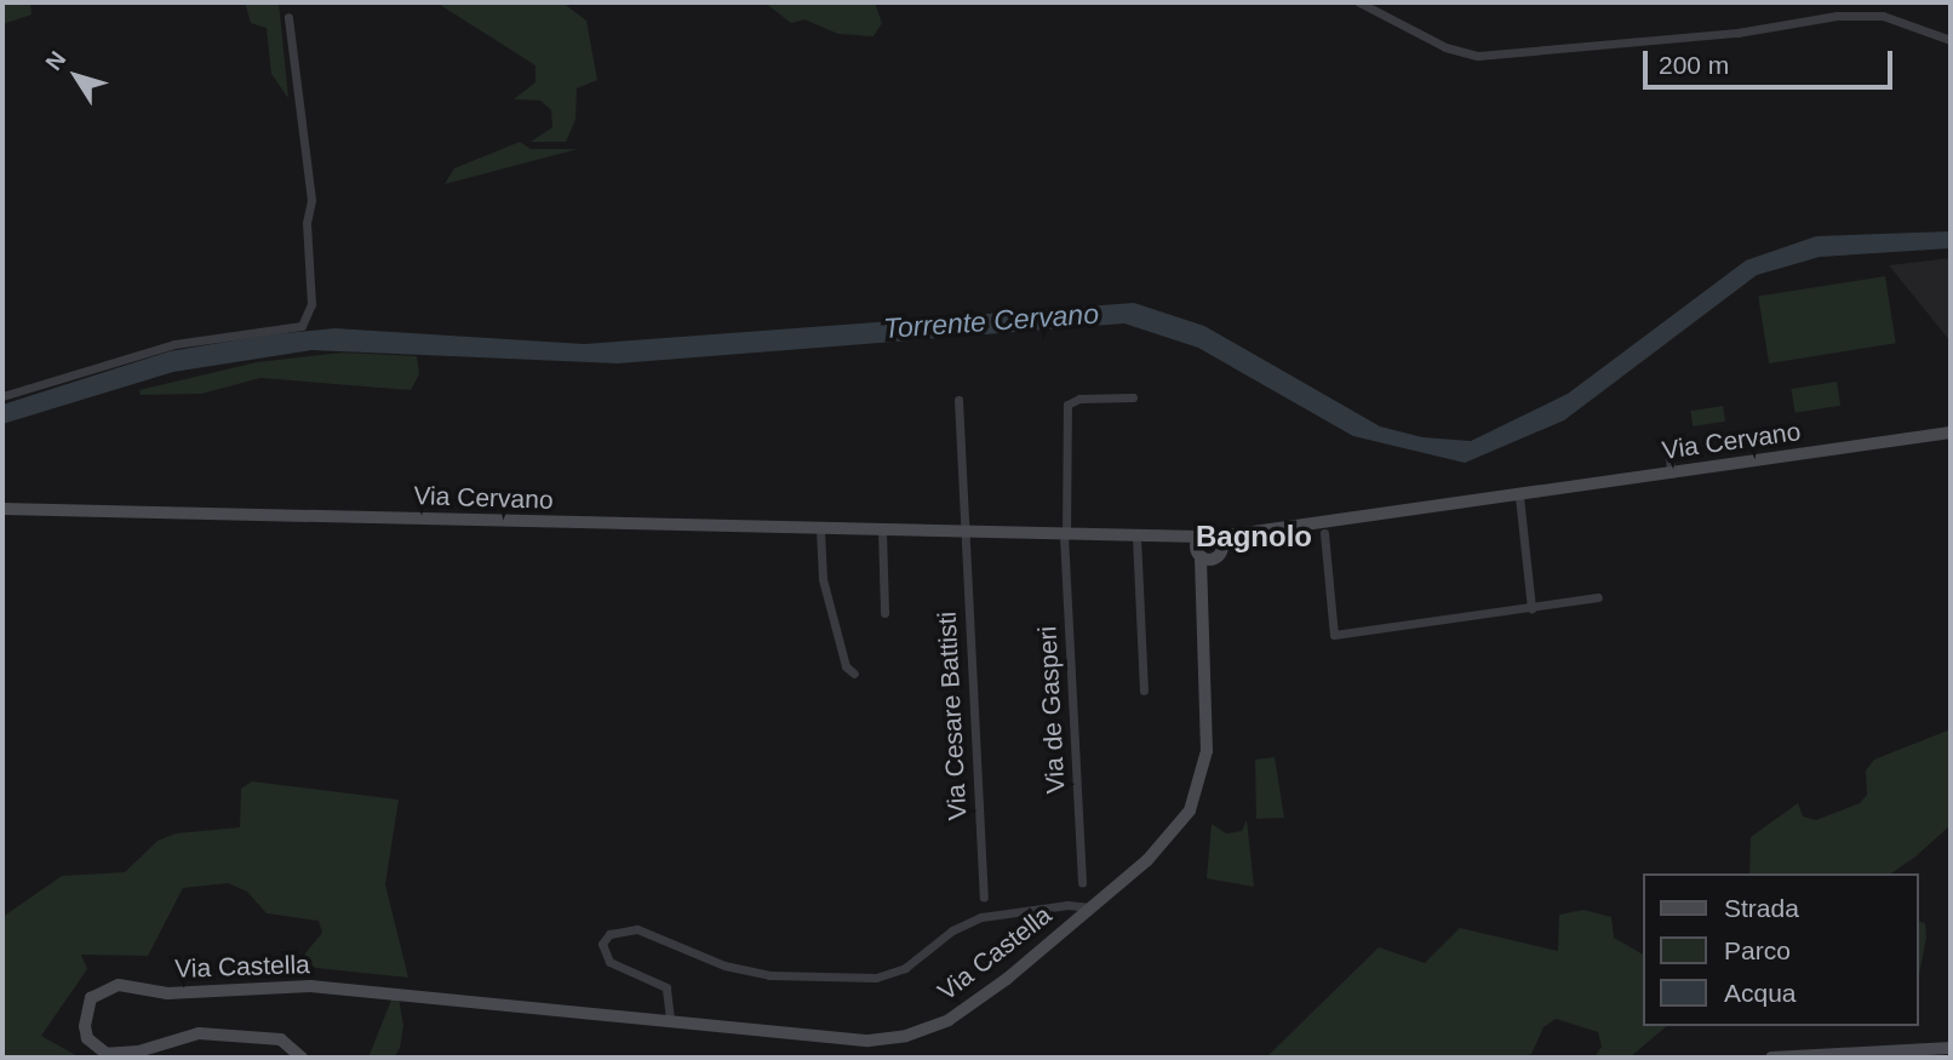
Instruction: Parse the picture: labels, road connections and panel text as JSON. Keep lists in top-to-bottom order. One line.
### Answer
{"streets":{"main road":["Via Cervano","Via Castella"],"street":["Via de Gasperi","Via Cesare Battisti"]},"crossings":[["Via Cervano","Via de Gasperi"],["Via Cervano","Via Cesare Battisti"]],"districts":["Bagnolo"],"water":["Torrente Cervano"],"legend":["Strada","Parco","Acqua"],"scale_bar":"200 m","north":"top left"}
